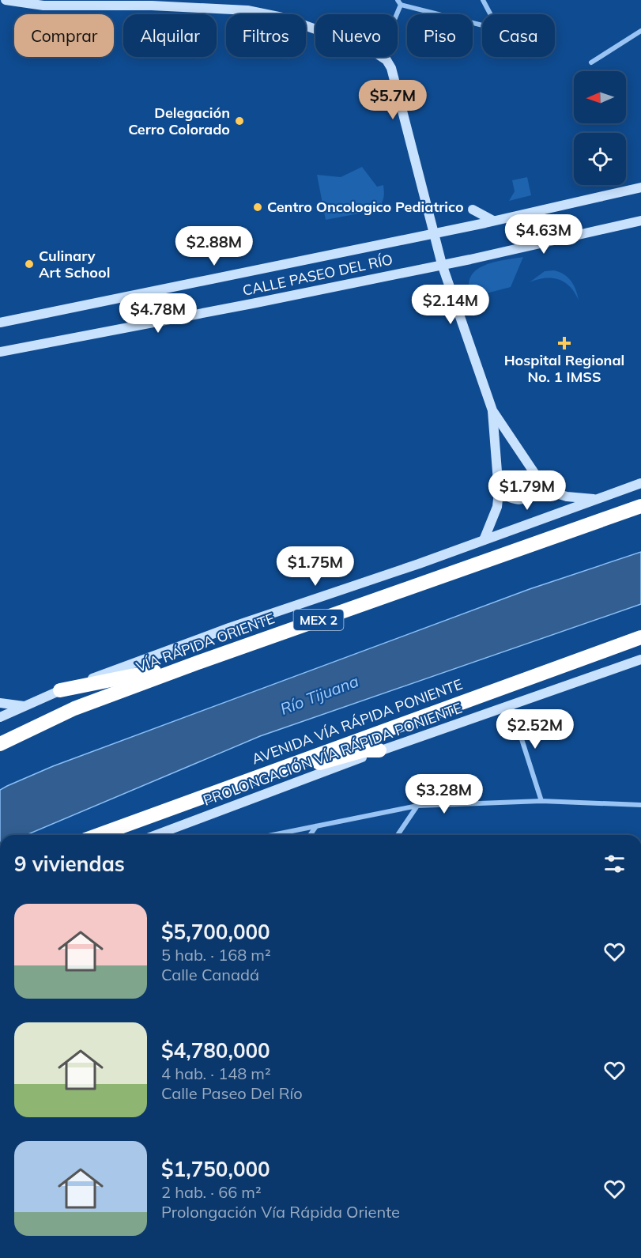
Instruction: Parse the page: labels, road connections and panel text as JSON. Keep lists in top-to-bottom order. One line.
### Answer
{"streets":{"highway":["MEX 2","VÍA RÁPIDA ORIENTE","AVENIDA VÍA RÁPIDA PONIENTE"],"main road":["CALLE PASEO DEL RÍO","PROLONGACIÓN VÍA RÁPIDA PONIENTE"]},"water":["Río Tijuana"],"places":{"other":["Delegación Cerro Colorado","Centro Oncologico Pediatrico","Culinary Art School"],"health":["Hospital Regional No. 1 IMSS"]},"north":"left","page":{"chip":["Comprar","Alquilar","Filtros","Nuevo","Piso","Casa"],"price":["$5.7M","$4.63M","$2.88M","$2.14M","$4.78M","$1.79M","$1.75M","$2.52M","$3.28M"],"heading":"9 viviendas","list":[{"name":"$5,700,000","note":"5 hab. · 168 m² · Calle Canadá"},{"name":"$4,780,000","note":"4 hab. · 148 m² · Calle Paseo Del Río"},{"name":"$1,750,000","note":"2 hab. · 66 m² · Prolongación Vía Rápida Oriente"}]}}
